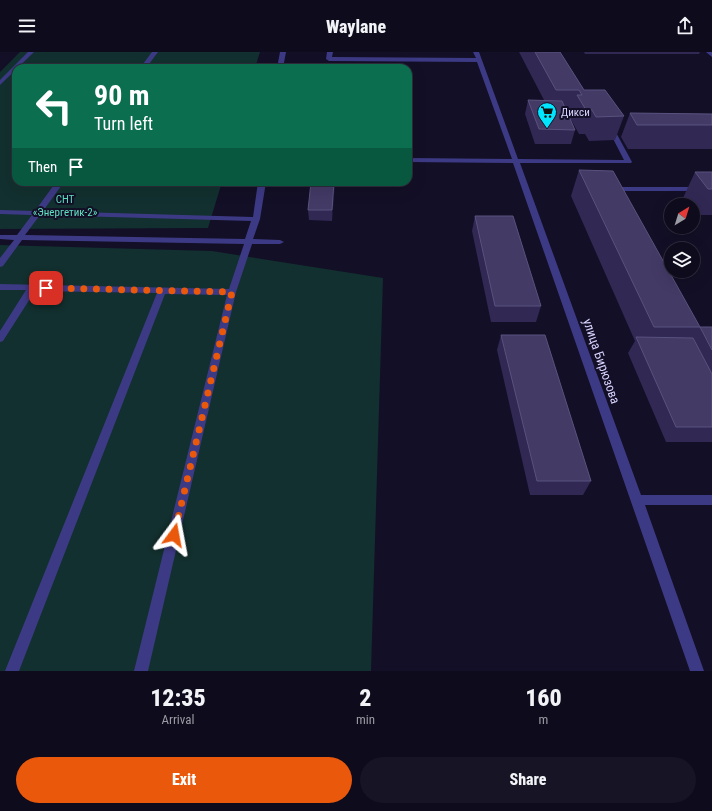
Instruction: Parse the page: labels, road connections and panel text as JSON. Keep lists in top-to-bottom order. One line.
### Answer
{"streets":{"street":["улица Бирюзова"]},"parks":["СНТ «Энергетик-2»"],"places":{"supermarket":["Дикси"]},"north":"top right","page":{"header":"Waylane","turn":["90 m","Turn left"],"then":"Then","eta":["12:35","Arrival","2","min","160","m"],"buttons":["Exit","Share"]}}
